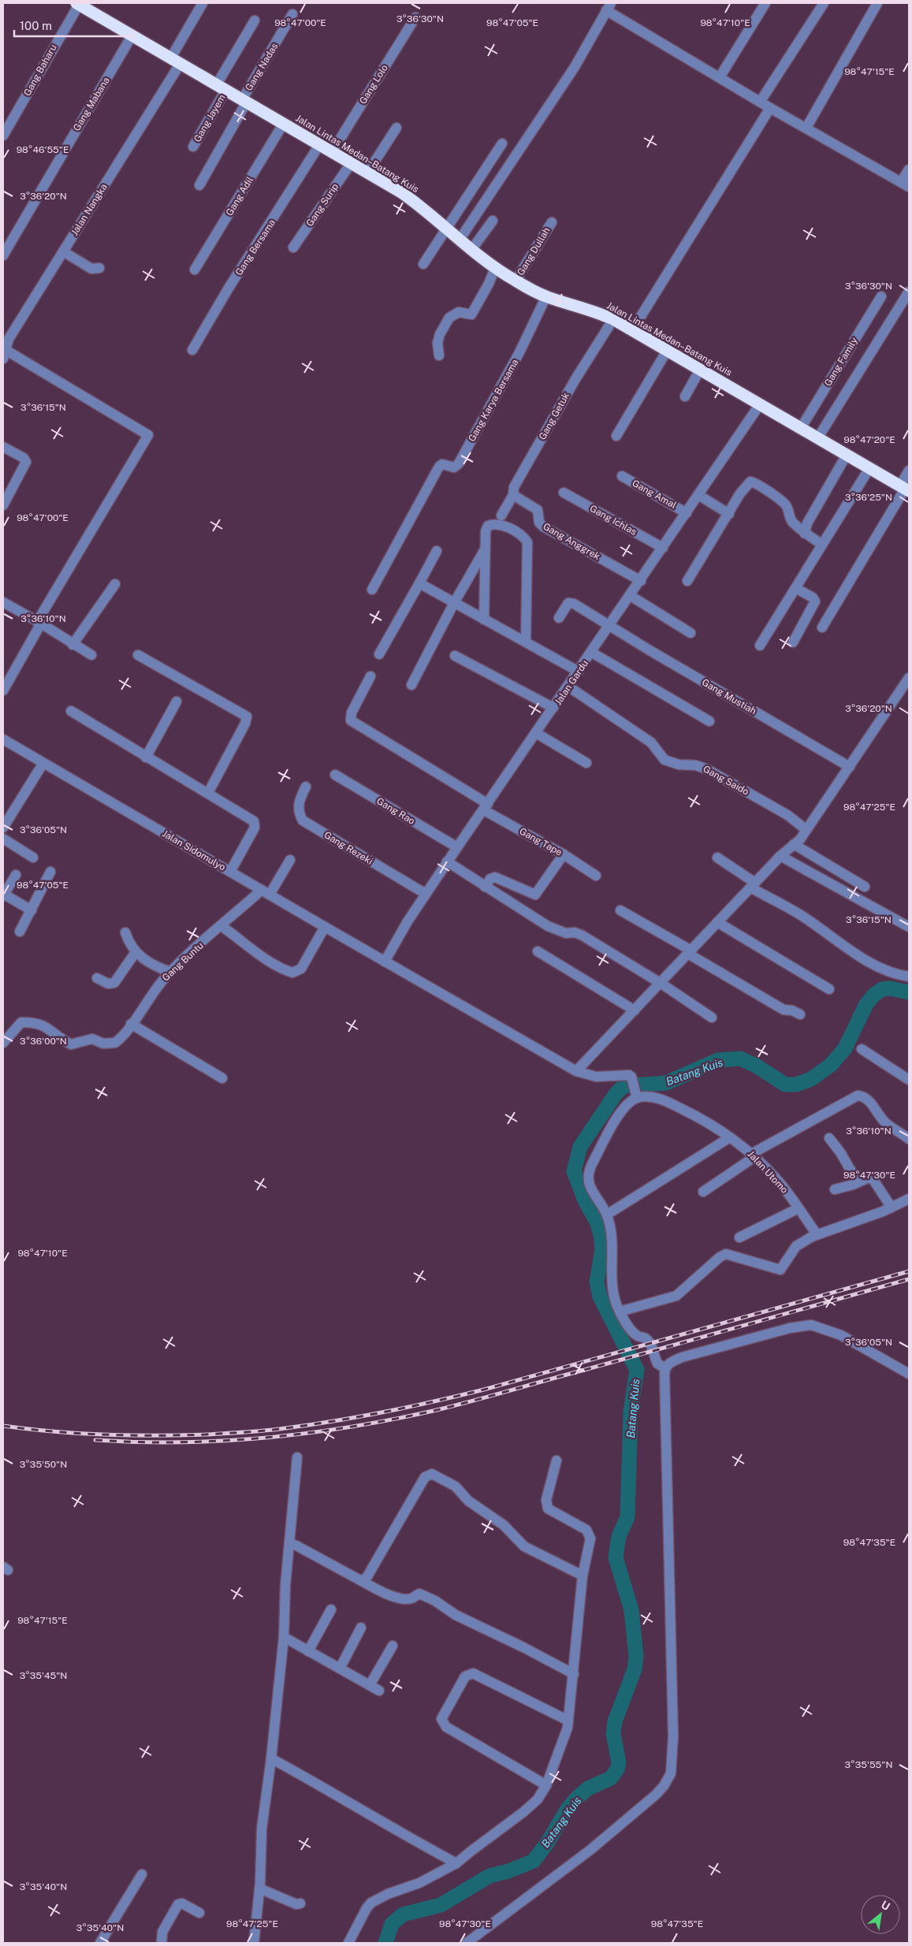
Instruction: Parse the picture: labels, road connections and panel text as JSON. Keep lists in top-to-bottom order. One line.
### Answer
{"streets":{"highway":["Jalan Lintas Medan–Batang Kuis"],"street":["Gang Nadas","Gang Baharu","Gang Lolo","Gang Mabana","Gang Jayem","Gang Adil","Gang Surip","Jalan Nangka","Gang Bersama","Gang Dullah","Gang Family","Gang Karya Bersama","Gang Getuk","Gang Amal","Gang Ichlas","Gang Anggrek","Jalan Gardu","Gang Mustiah","Gang Saido","Gang Rao","Gang Tape","Gang Rezeki","Jalan Sidomulyo","Gang Buntu","Jalan Utomo"]},"crossings":[["Gang Nadas","Jalan Lintas Medan–Batang Kuis"],["Gang Baharu","Jalan Lintas Medan–Batang Kuis"],["Gang Lolo","Jalan Lintas Medan–Batang Kuis"],["Gang Mabana","Jalan Lintas Medan–Batang Kuis"],["Gang Jayem","Jalan Lintas Medan–Batang Kuis"],["Jalan Lintas Medan–Batang Kuis","Gang Adil"],["Jalan Lintas Medan–Batang Kuis","Gang Surip"],["Jalan Lintas Medan–Batang Kuis","Jalan Nangka"],["Jalan Lintas Medan–Batang Kuis","Gang Bersama"],["Jalan Lintas Medan–Batang Kuis","Gang Dullah"],["Jalan Lintas Medan–Batang Kuis","Gang Family"],["Jalan Lintas Medan–Batang Kuis","Gang Karya Bersama"],["Jalan Lintas Medan–Batang Kuis","Gang Getuk"],["Jalan Lintas Medan–Batang Kuis","Jalan Gardu"],["Gang Getuk","Gang Anggrek"],["Gang Amal","Jalan Gardu"],["Gang Ichlas","Jalan Gardu"],["Gang Anggrek","Jalan Gardu"],["Jalan Gardu","Gang Mustiah"],["Jalan Gardu","Gang Saido"],["Jalan Gardu","Gang Rao"],["Jalan Gardu","Gang Tape"],["Jalan Gardu","Gang Rezeki"],["Jalan Gardu","Jalan Sidomulyo"],["Jalan Sidomulyo","Gang Buntu"],["Jalan Sidomulyo","Jalan Utomo"]],"water":["Batang Kuis"],"scale_bar":"100 m","north":"top right","coordinates":["3°36'30\"N","98°47'00\"E","98°47'05\"E","98°47'10\"E","98°47'15\"E","98°46'55\"E","3°36'20\"N","3°36'15\"N","98°47'20\"E","3°36'25\"N","3°36'10\"N","98°47'25\"E","3°36'05\"N","3°36'00\"N","98°47'30\"E","3°35'50\"N","98°47'35\"E","3°35'45\"N","3°35'55\"N","3°35'40\"N"]}
